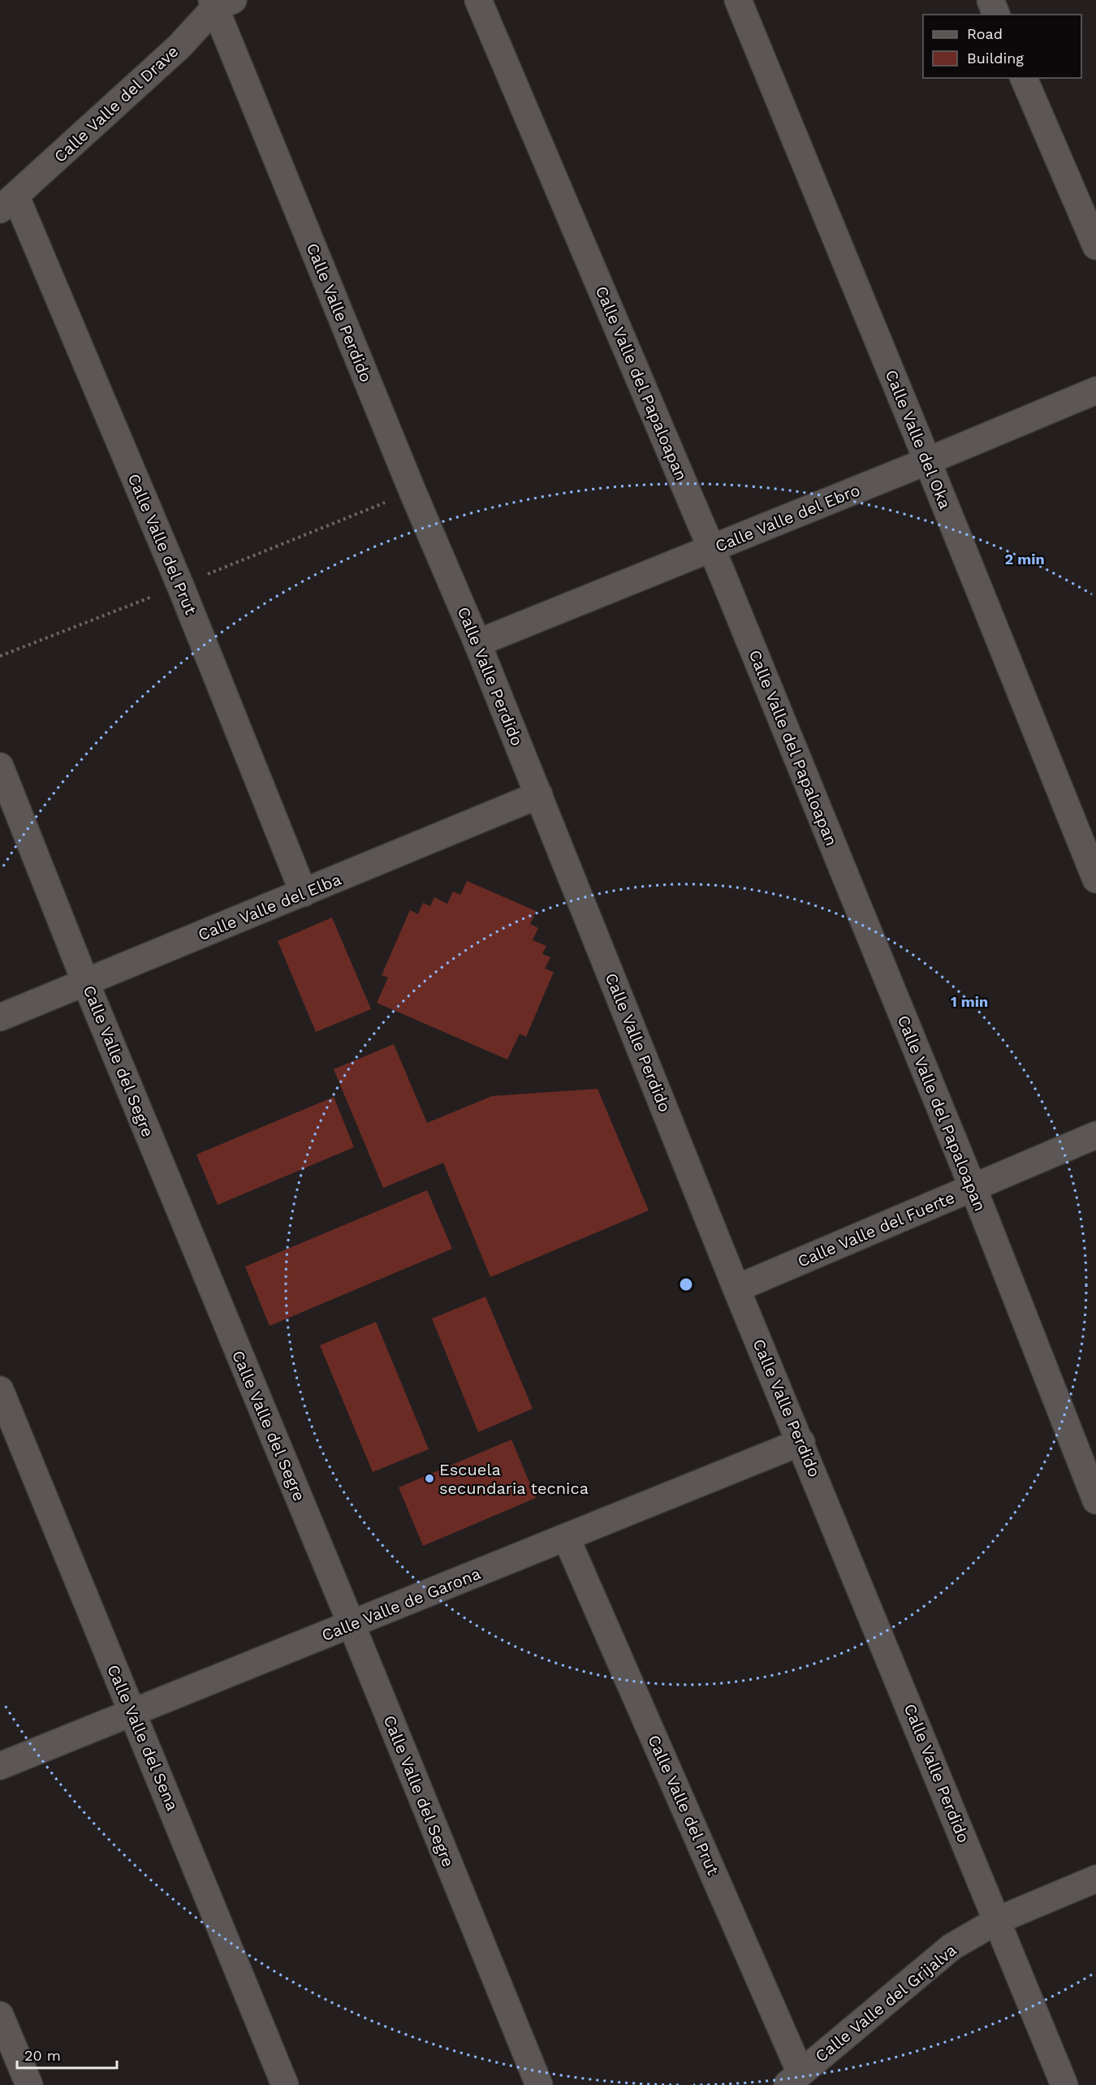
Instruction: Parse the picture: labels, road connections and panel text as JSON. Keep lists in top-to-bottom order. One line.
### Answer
{"streets":{"street":["Calle Valle del Drave","Calle Valle Perdido","Calle Valle del Papaloapan","Calle Valle del Oka","Calle Valle del Ebro","Calle Valle del Prut","Calle Valle del Elba","Calle Valle del Segre","Calle Valle del Fuerte","Calle Valle de Garona","Calle Valle del Sena","Calle Valle del Grijalva"]},"crossings":[["Calle Valle del Drave","Calle Valle Perdido"],["Calle Valle del Drave","Calle Valle del Prut"],["Calle Valle Perdido","Calle Valle del Ebro"],["Calle Valle Perdido","Calle Valle del Elba"],["Calle Valle Perdido","Calle Valle del Fuerte"],["Calle Valle Perdido","Calle Valle de Garona"],["Calle Valle Perdido","Calle Valle del Grijalva"],["Calle Valle del Papaloapan","Calle Valle del Ebro"],["Calle Valle del Papaloapan","Calle Valle del Fuerte"],["Calle Valle del Oka","Calle Valle del Ebro"],["Calle Valle del Prut","Calle Valle del Elba"],["Calle Valle del Prut","Calle Valle de Garona"],["Calle Valle del Prut","Calle Valle del Grijalva"],["Calle Valle del Elba","Calle Valle del Segre"],["Calle Valle del Segre","Calle Valle de Garona"],["Calle Valle de Garona","Calle Valle del Sena"]],"places":["Escuela secundaria tecnica"],"legend":["Road","Building"],"scale_bar":"20 m","rings":["2 min","1 min"]}
